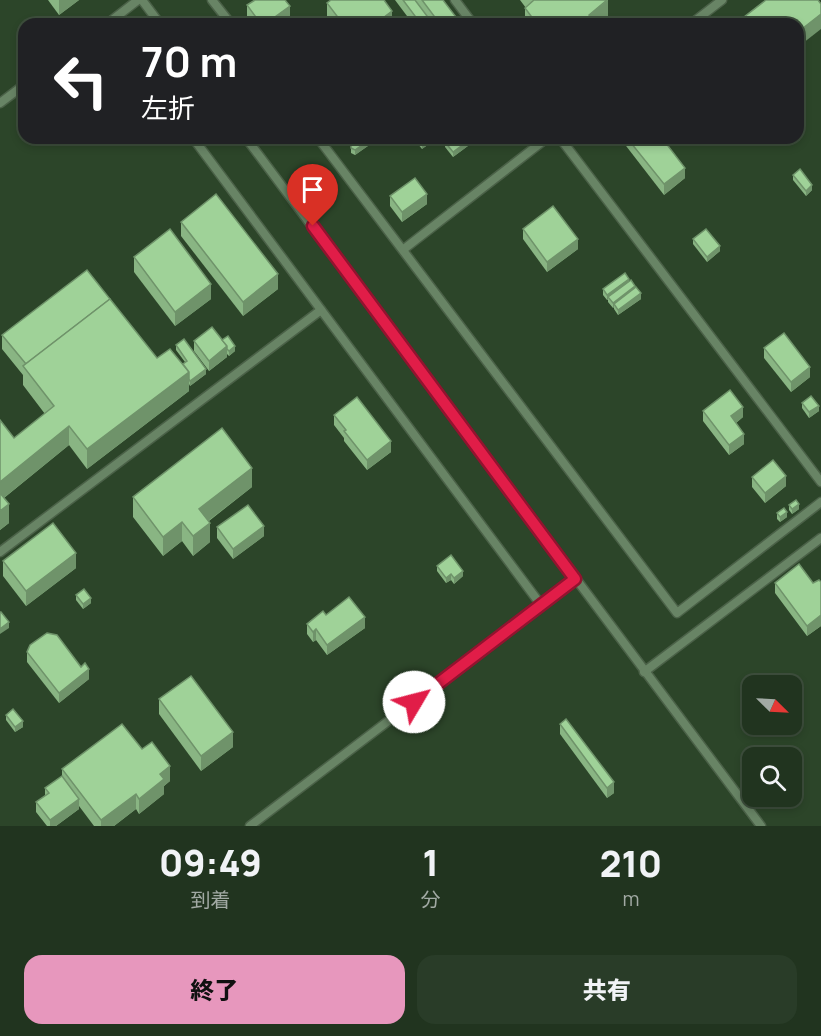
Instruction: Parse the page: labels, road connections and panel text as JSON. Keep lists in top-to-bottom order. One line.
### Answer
{"north":"bottom right","page":{"turn":["70 m","左折"],"eta":["09:49","到着","1","分","210","m"],"buttons":["終了","共有"]}}
